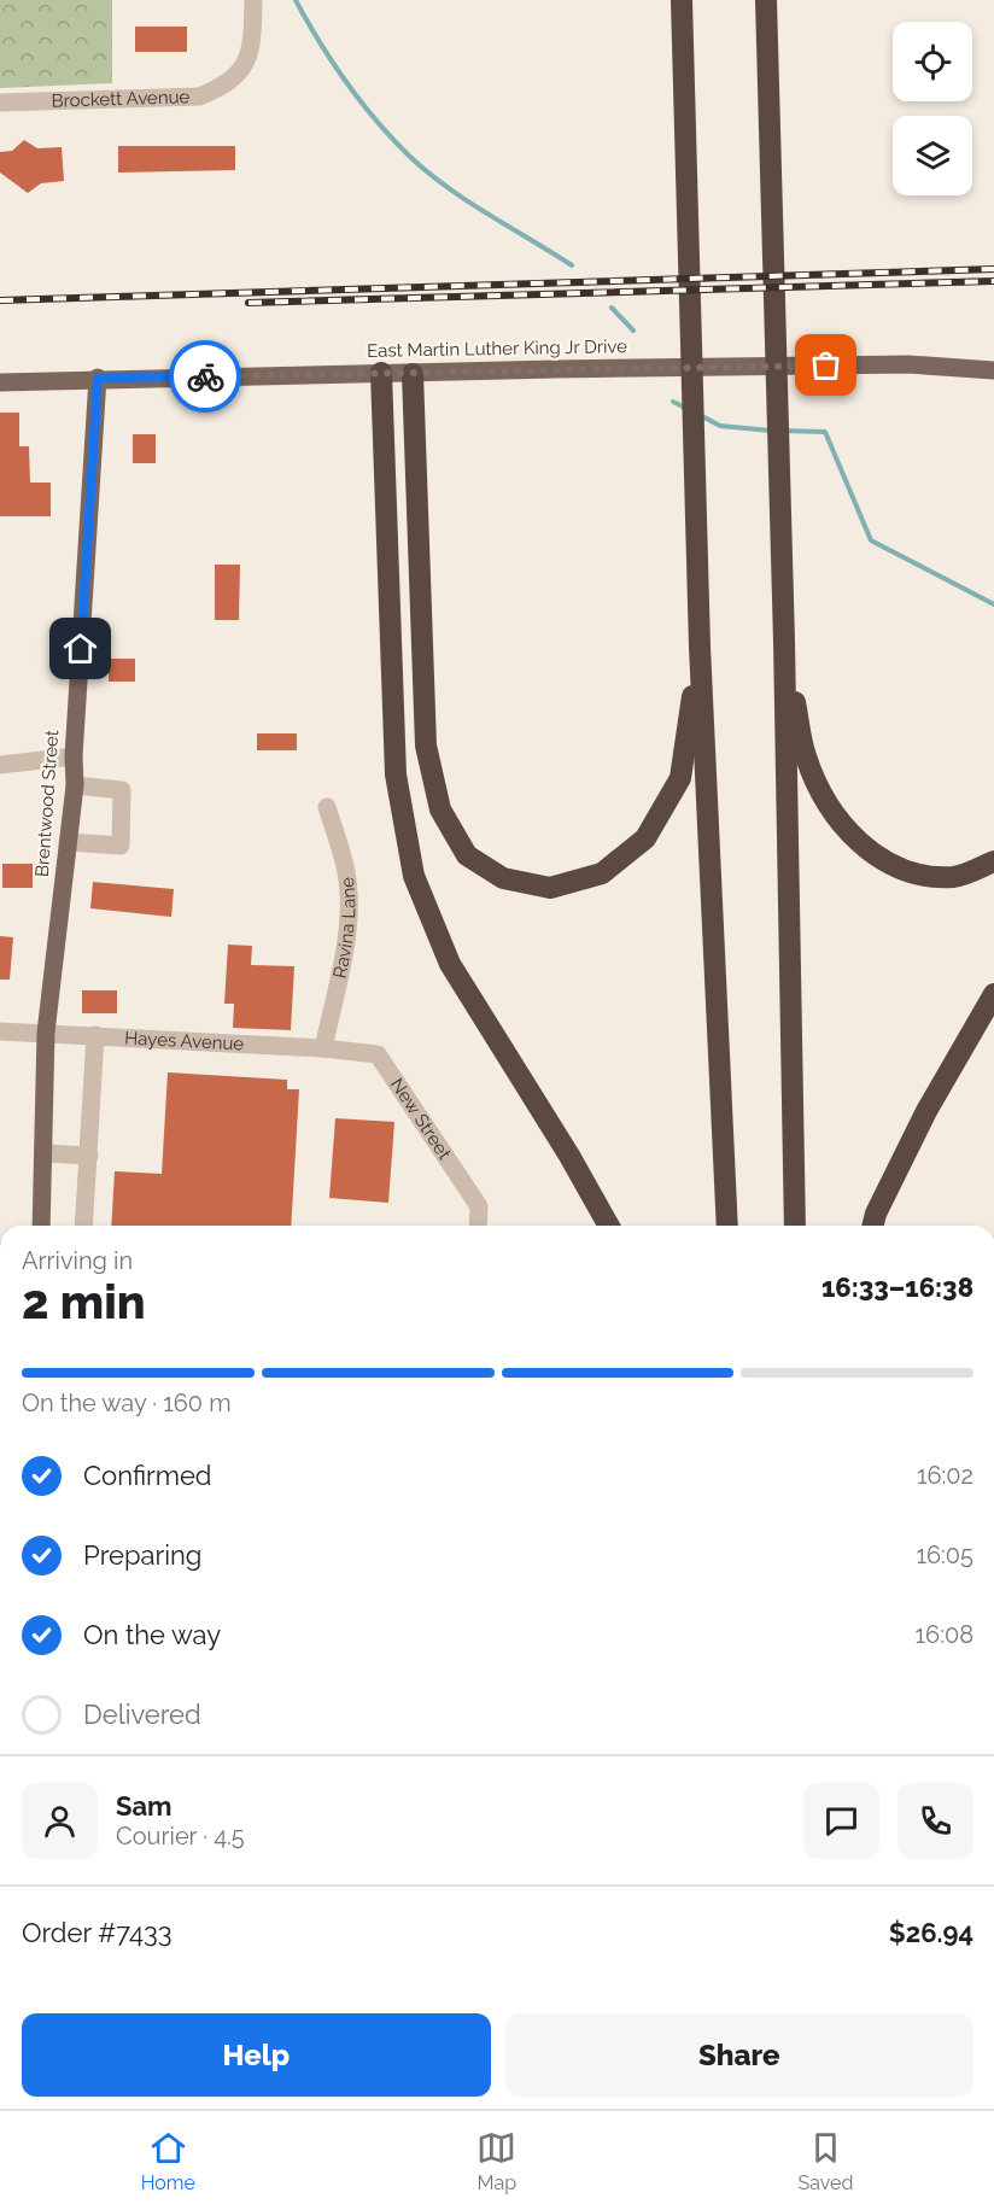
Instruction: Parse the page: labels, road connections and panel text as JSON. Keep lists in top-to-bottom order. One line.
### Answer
{"streets":{"main road":["East Martin Luther King Jr Drive","Brentwood Street"],"street":["Brockett Avenue","Ravina Lane","Hayes Avenue","New Street"]},"crossings":[["East Martin Luther King Jr Drive","Brentwood Street"],["Brentwood Street","Hayes Avenue"],["Ravina Lane","Hayes Avenue"],["Ravina Lane","New Street"],["Hayes Avenue","New Street"]],"page":{"heading":["2 min","Arriving in","16:33–16:38"],"panel":["Sam","Courier · 4.5","Order #7433","$26.94"],"bar":"On the way · 160 m","list":[["Confirmed","16:02"],["Preparing","16:05"],["On the way","16:08"],"Delivered"],"buttons":["Help","Share"],"tabs":["Home","Map","Saved"]}}
